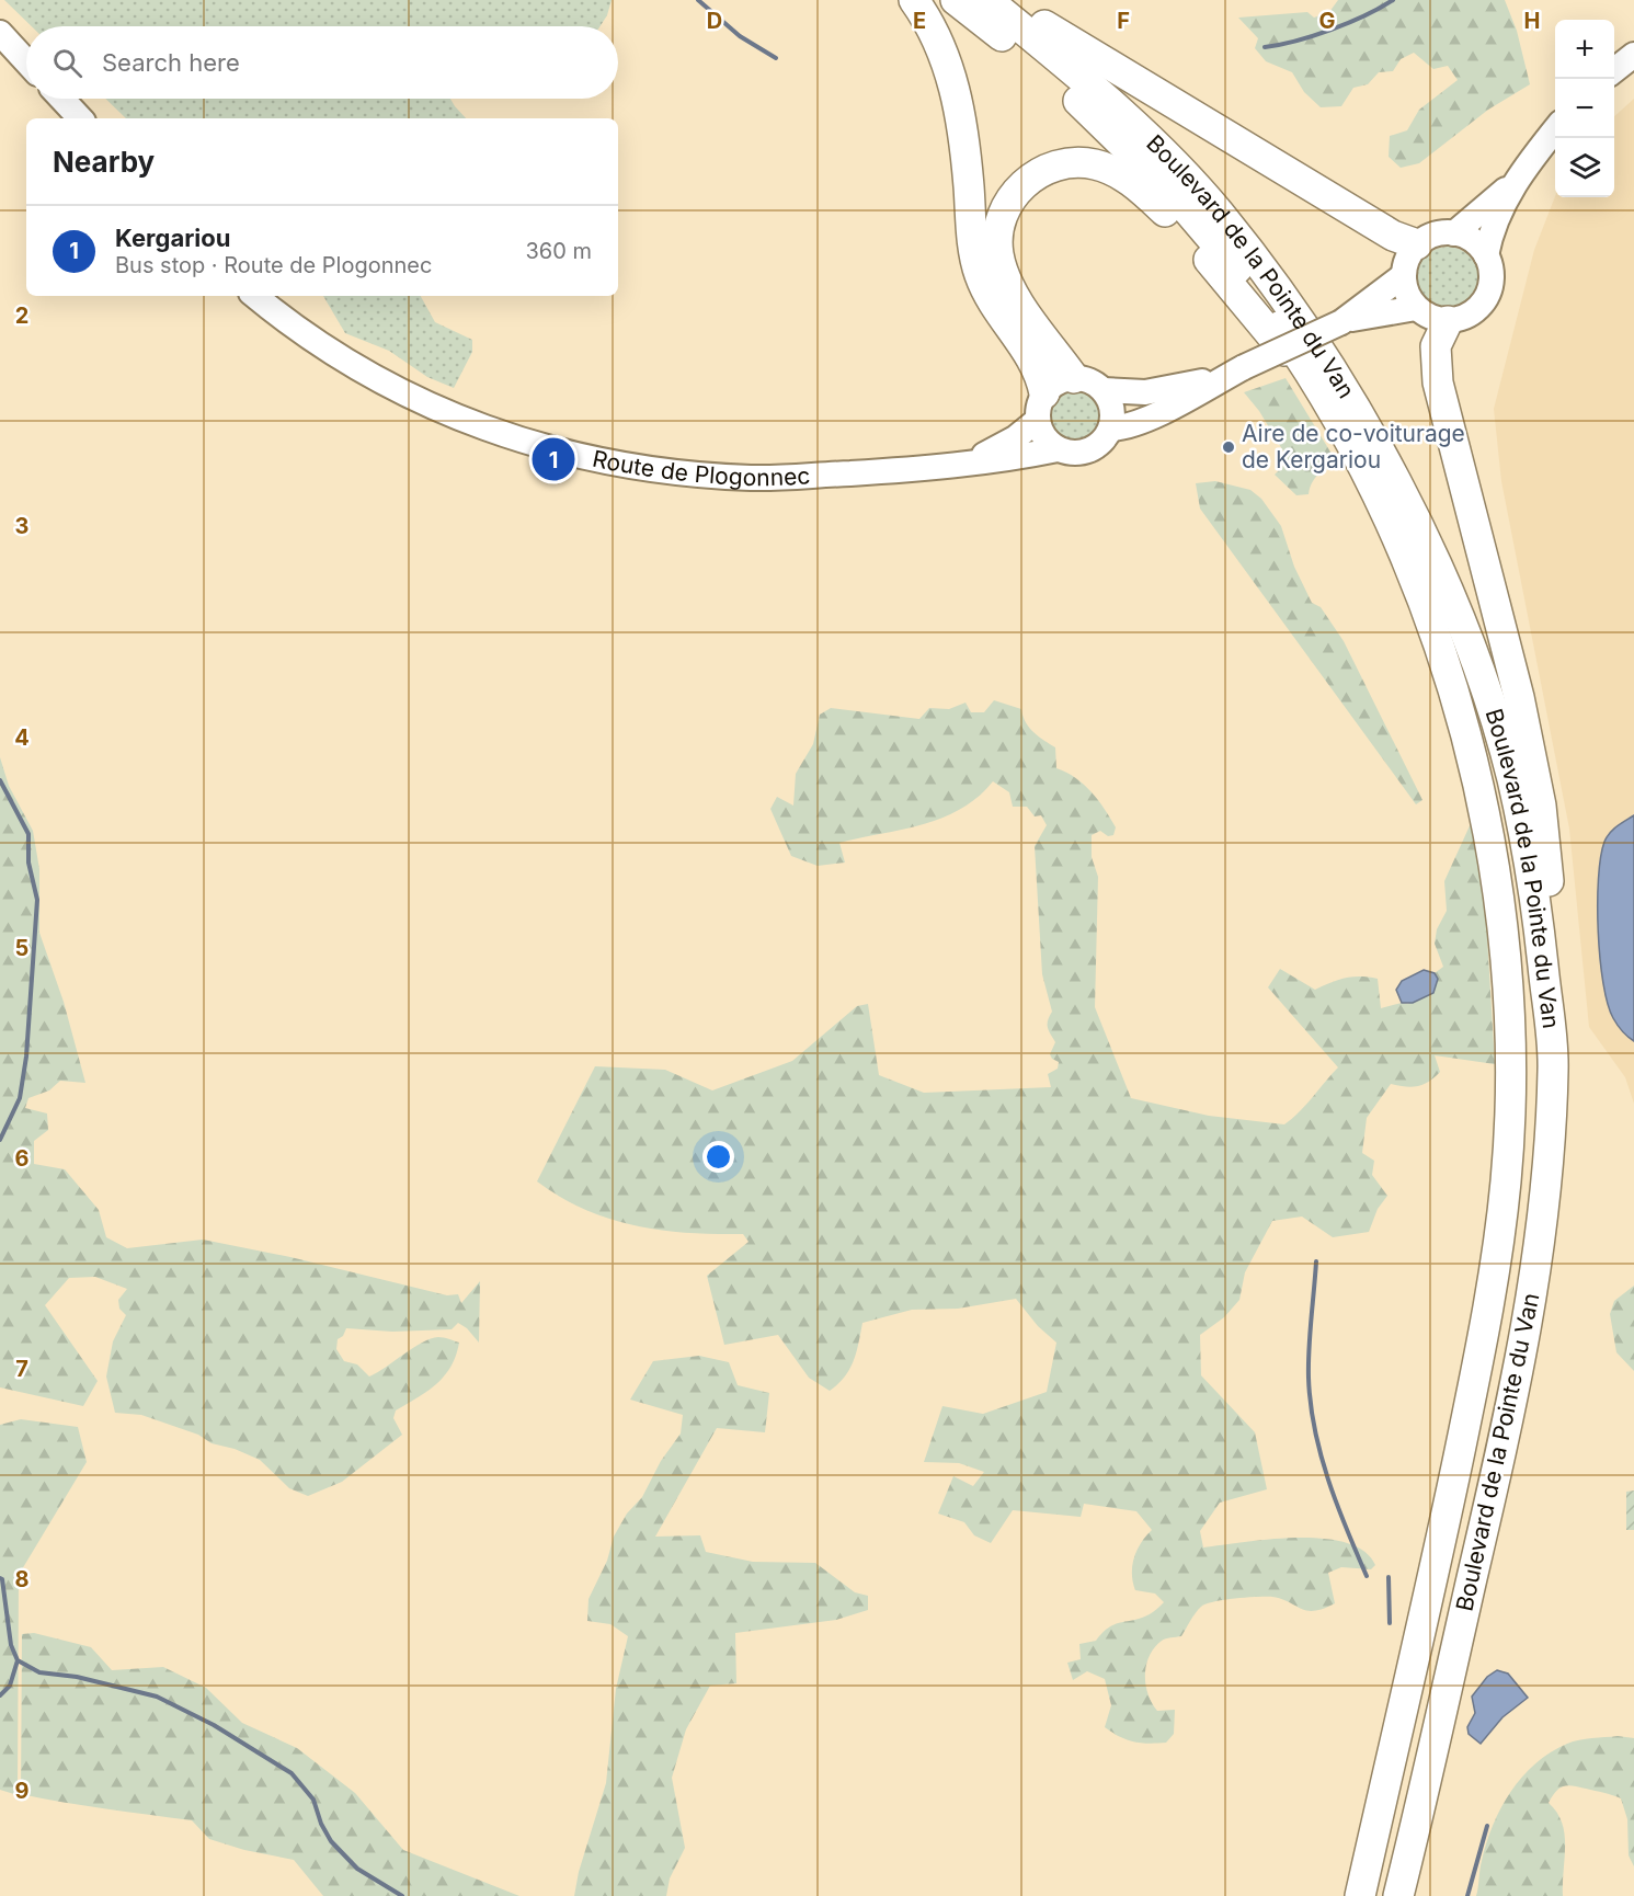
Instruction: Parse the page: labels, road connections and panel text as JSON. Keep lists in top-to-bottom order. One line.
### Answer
{"streets":{"highway":["Boulevard de la Pointe du Van"],"main road":["Route de Plogonnec"]},"places":["Aire de co-voiturage de Kergariou"],"page":{"map_buttons":["+","−"],"search":"Search here","heading":"Nearby","list":[{"mark":"1","name":"Kergariou","note":"Bus stop · Route de Plogonnec","value":"360 m"}],"pins":"1"},"grid":{"columns":["D","E","F","G","H"],"rows":["2","3","4","5","6","7","8","9"]}}
